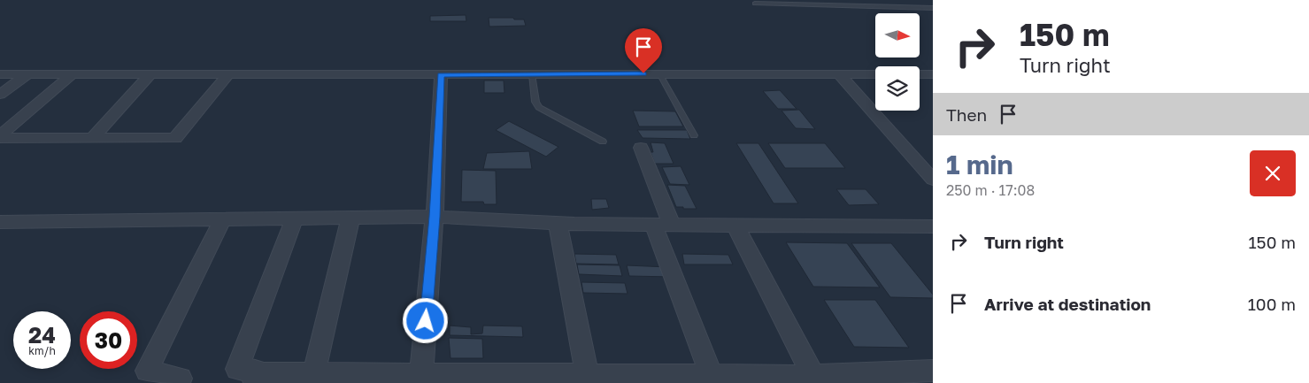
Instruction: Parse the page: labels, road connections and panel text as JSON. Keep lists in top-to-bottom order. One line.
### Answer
{"north":"right","page":{"turn":["150 m","Turn right"],"then":"Then","heading":["1 min","250 m · 17:08"],"list":[{"name":"Turn right","value":"150 m"},{"name":"Arrive at destination","value":"100 m"}],"speed":"24 km/h","limit":"30"}}
